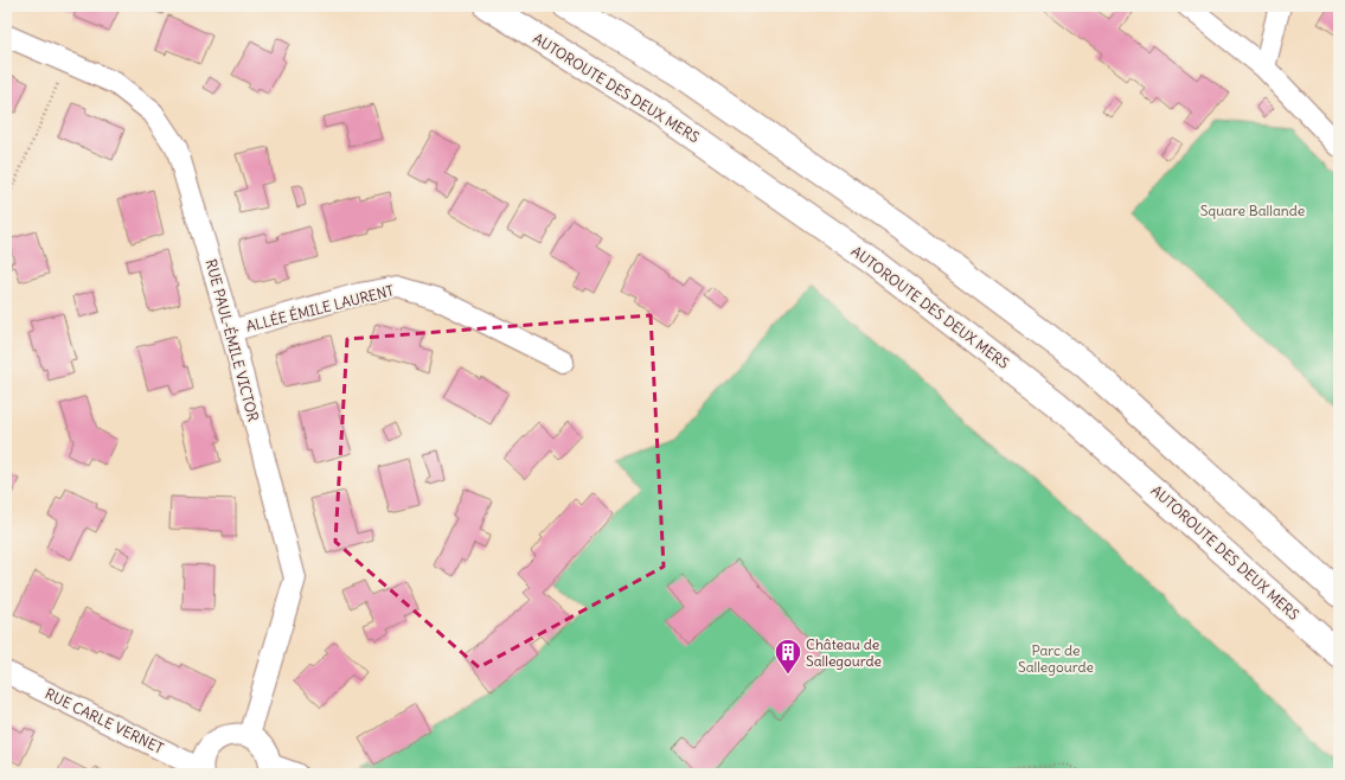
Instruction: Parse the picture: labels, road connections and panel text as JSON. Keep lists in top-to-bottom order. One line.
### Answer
{"streets":{"highway":["AUTOROUTE DES DEUX MERS"],"street":["ALLÉE ÉMILE LAURENT","RUE PAUL-ÉMILE VICTOR","RUE CARLE VERNET"]},"crossings":[["ALLÉE ÉMILE LAURENT","RUE PAUL-ÉMILE VICTOR"]],"parks":["Square Ballande","Parc de Sallegourde"],"places":{"building":["Château de Sallegourde"]}}
